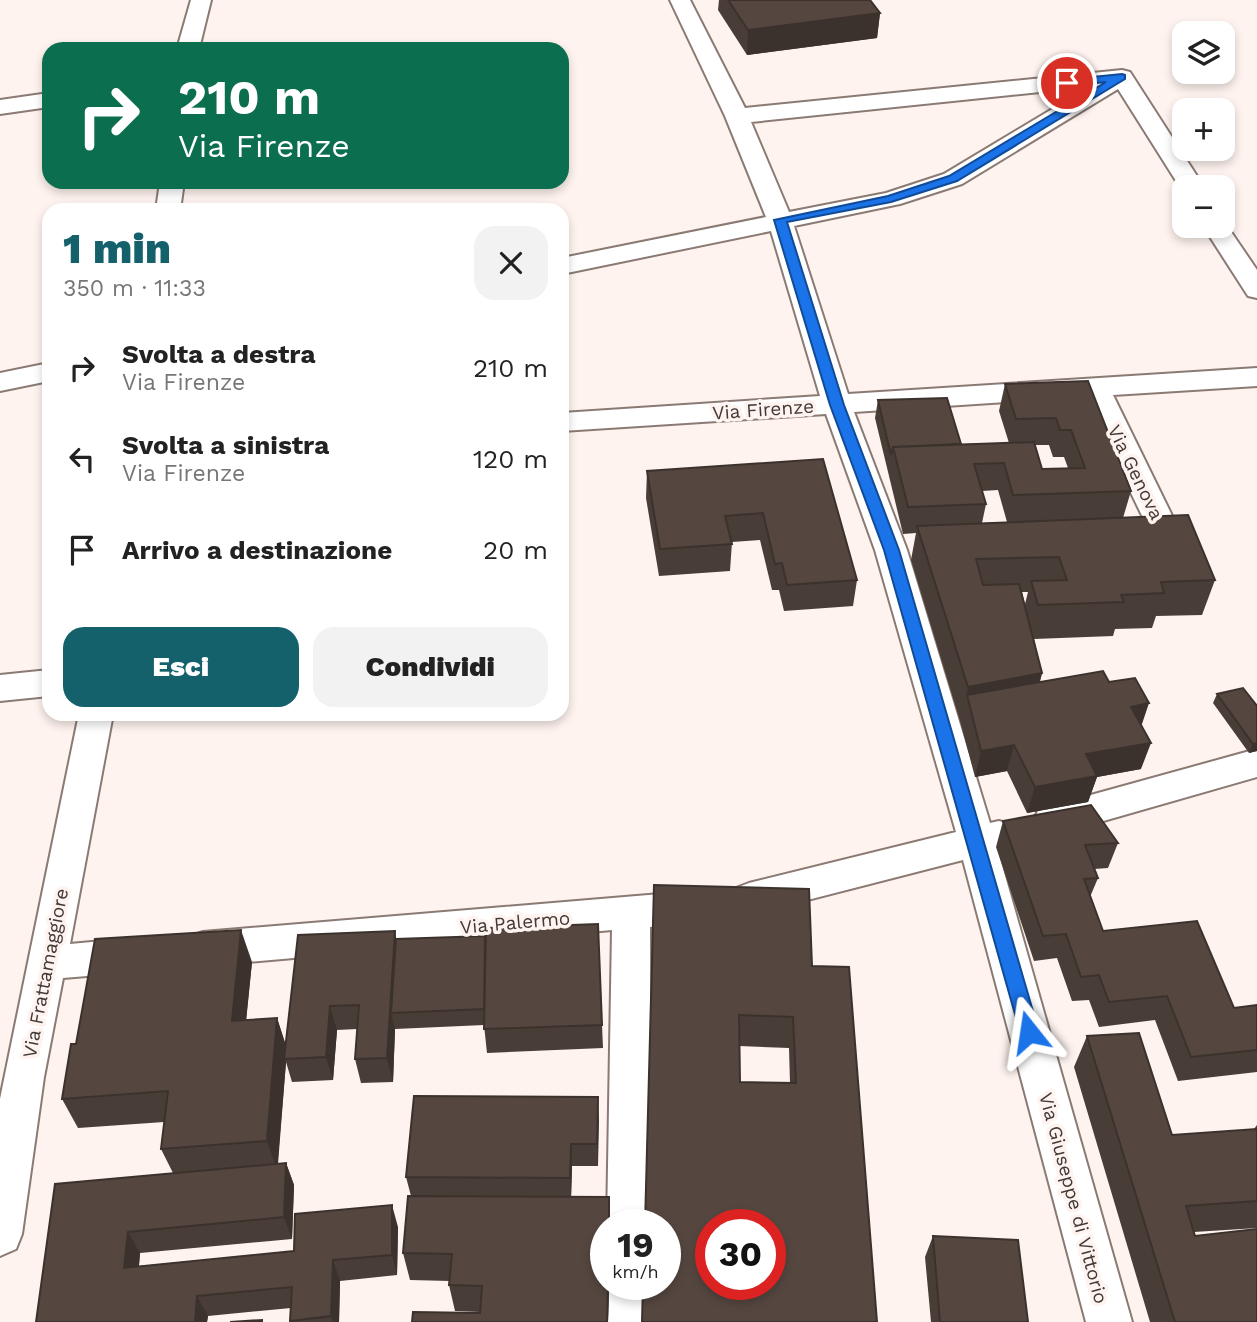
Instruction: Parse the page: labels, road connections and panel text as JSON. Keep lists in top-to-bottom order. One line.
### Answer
{"streets":{"street":["Via Firenze","Via Genova","Via Palermo","Via Frattamaggiore","Via Giuseppe di Vittorio"]},"crossings":[["Via Firenze","Via Genova"],["Via Firenze","Via Giuseppe di Vittorio"],["Via Palermo","Via Frattamaggiore"],["Via Palermo","Via Giuseppe di Vittorio"]],"page":{"map_buttons":["+","−"],"turn":["210 m","Via Firenze"],"heading":["1 min","350 m · 11:33"],"list":[{"name":"Svolta a destra","note":"Via Firenze","value":"210 m"},{"name":"Svolta a sinistra","note":"Via Firenze","value":"120 m"},{"name":"Arrivo a destinazione","value":"20 m"}],"buttons":["Esci","Condividi"],"speed":"19 km/h","limit":"30"}}
